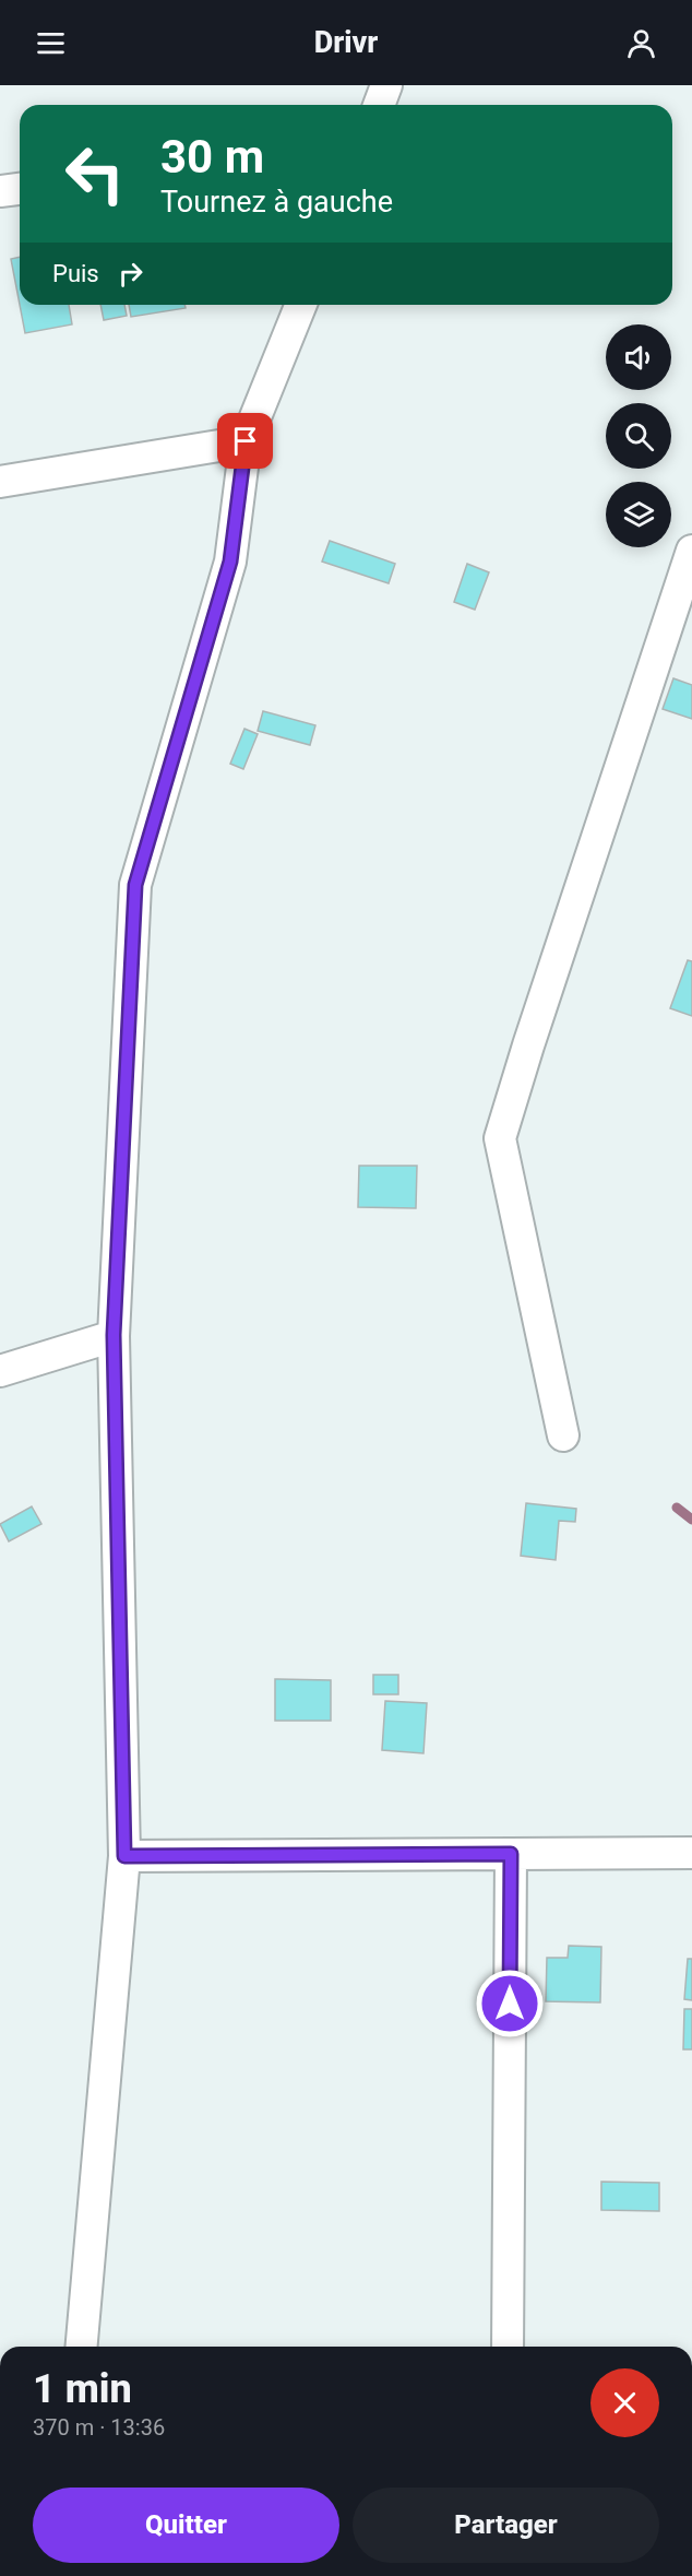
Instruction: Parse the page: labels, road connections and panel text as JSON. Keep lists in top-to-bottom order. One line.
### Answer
{"page":{"header":"Drivr","turn":["30 m","Tournez à gauche"],"then":"Puis","heading":["1 min","370 m · 13:36"],"buttons":["Quitter","Partager"]}}
